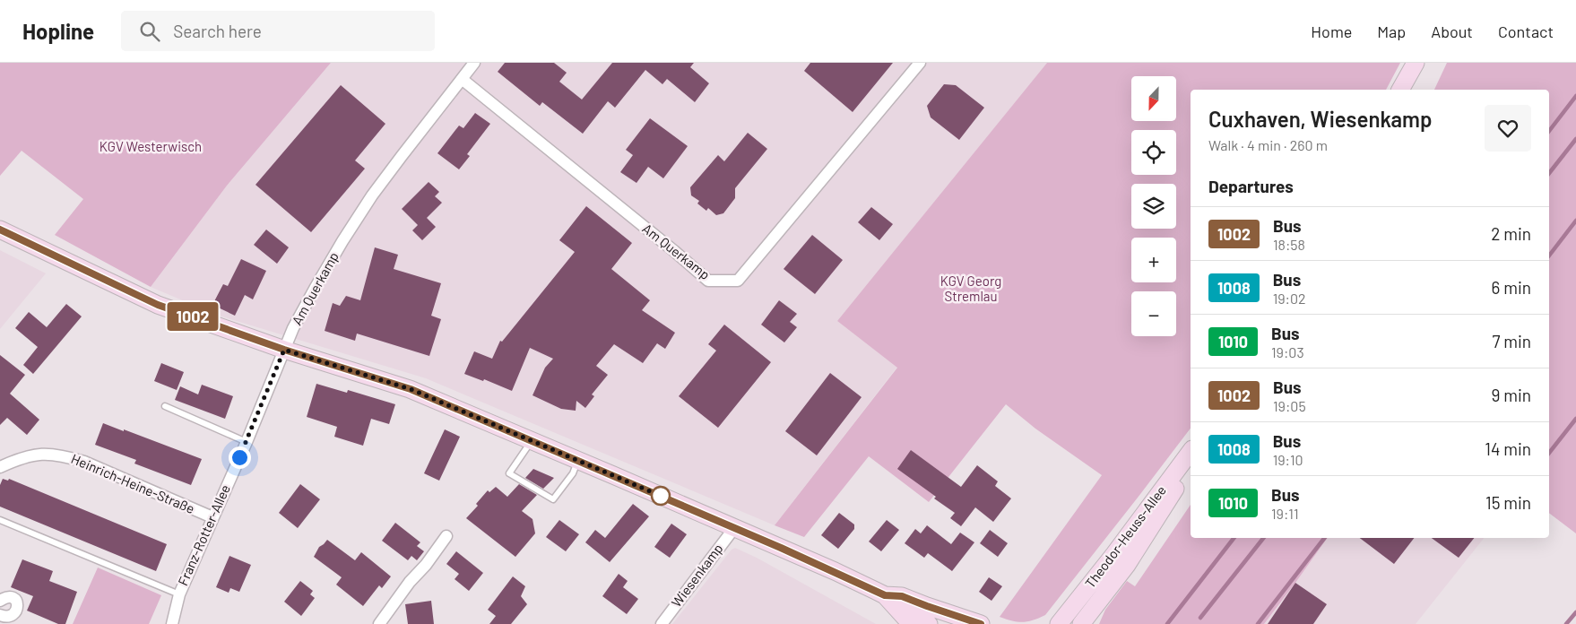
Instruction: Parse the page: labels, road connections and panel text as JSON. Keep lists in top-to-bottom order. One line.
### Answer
{"streets":{"street":["Am Querkamp","Heinrich-Heine-Straße","Franz-Rotter-Allee","Theodor-Heuss-Allee","Wiesenkamp"]},"crossings":[["Am Querkamp","Franz-Rotter-Allee"],["Heinrich-Heine-Straße","Franz-Rotter-Allee"]],"parks":["KGV Westerwisch","KGV Georg Stremlau"],"lines":["bus line 1002"],"north":"bottom","page":{"header":"Hopline","search":"Search here","nav":["Home","Map","About","Contact"],"on_map":"1002","map_buttons":["+","−"],"heading":[["Cuxhaven, Wiesenkamp","Walk · 4 min · 260 m"],"Departures"],"list":[{"mark":"1002","name":"Bus","note":"18:58","value":"2 min"},{"mark":"1008","name":"Bus","note":"19:02","value":"6 min"},{"mark":"1010","name":"Bus","note":"19:03","value":"7 min"},{"mark":"1002","name":"Bus","note":"19:05","value":"9 min"},{"mark":"1008","name":"Bus","note":"19:10","value":"14 min"},{"mark":"1010","name":"Bus","note":"19:11","value":"15 min"}]}}
